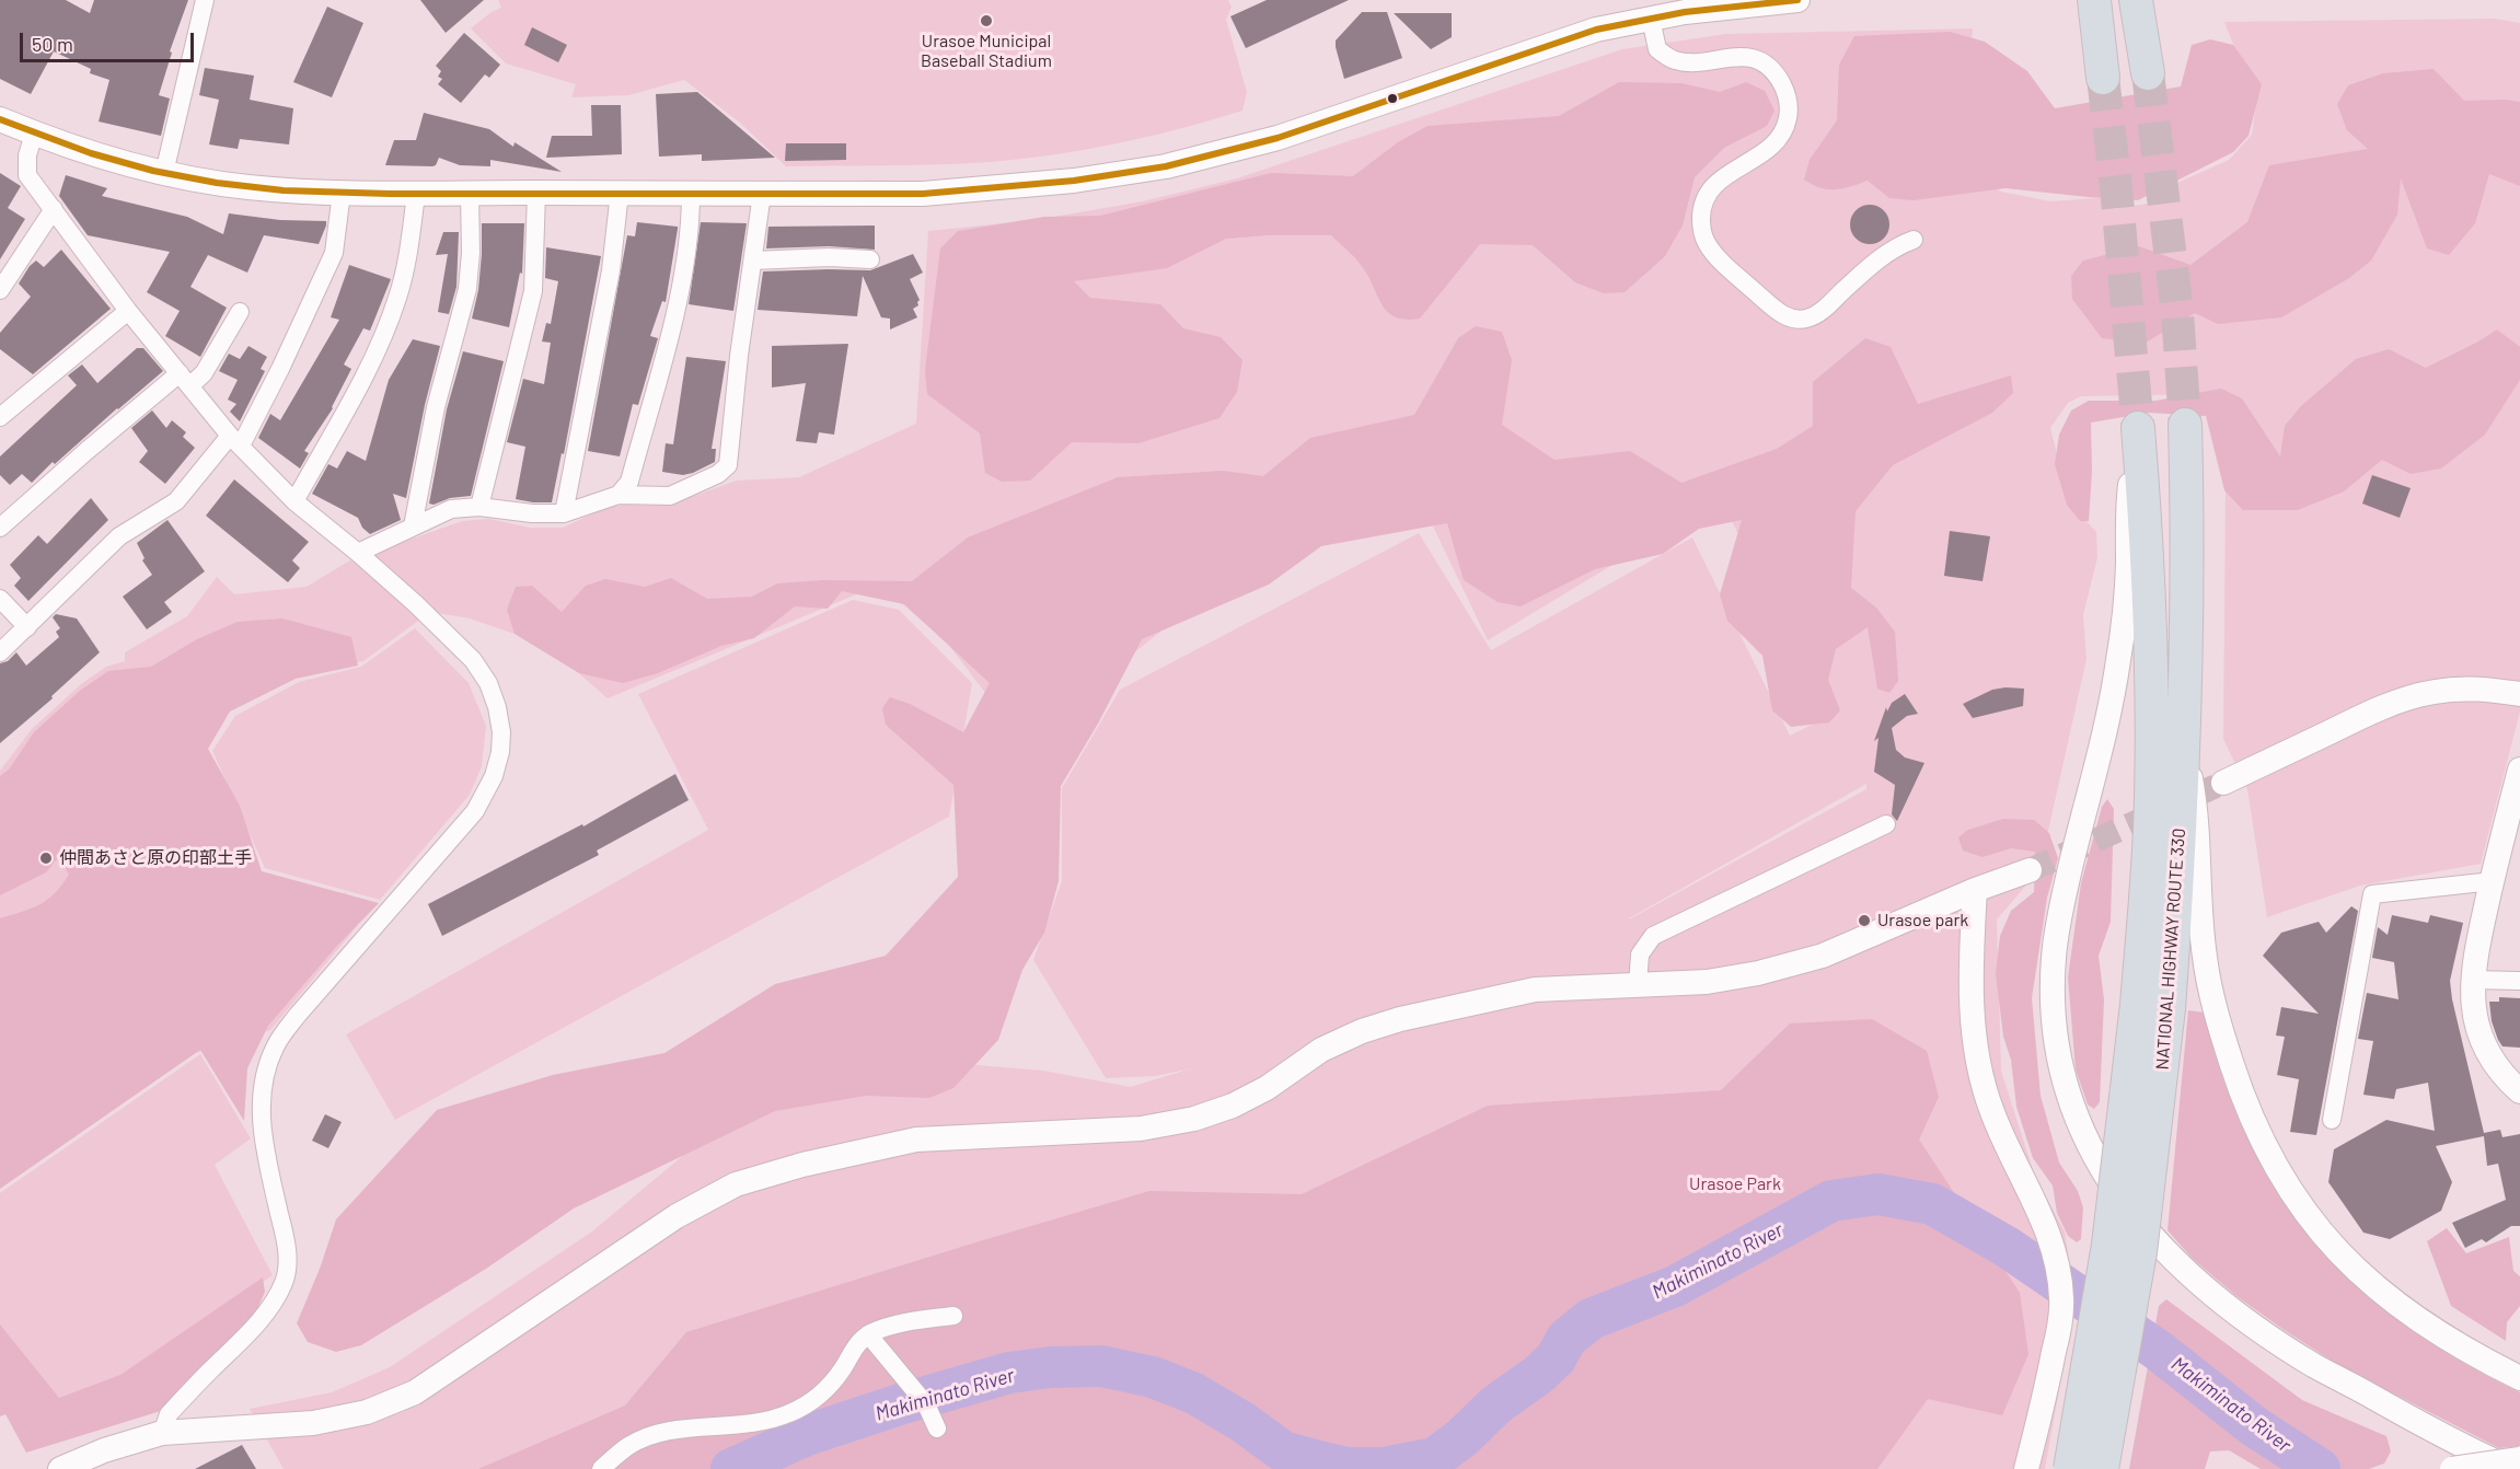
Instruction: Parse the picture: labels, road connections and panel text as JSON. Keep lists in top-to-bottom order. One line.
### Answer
{"streets":{"highway":["NATIONAL HIGHWAY ROUTE 330"]},"water":["Makiminato River"],"parks":["Urasoe Park"],"places":["Urasoe Municipal Baseball Stadium","仲間あさと原の印部土手","Urasoe park"],"scale_bar":"50 m"}
